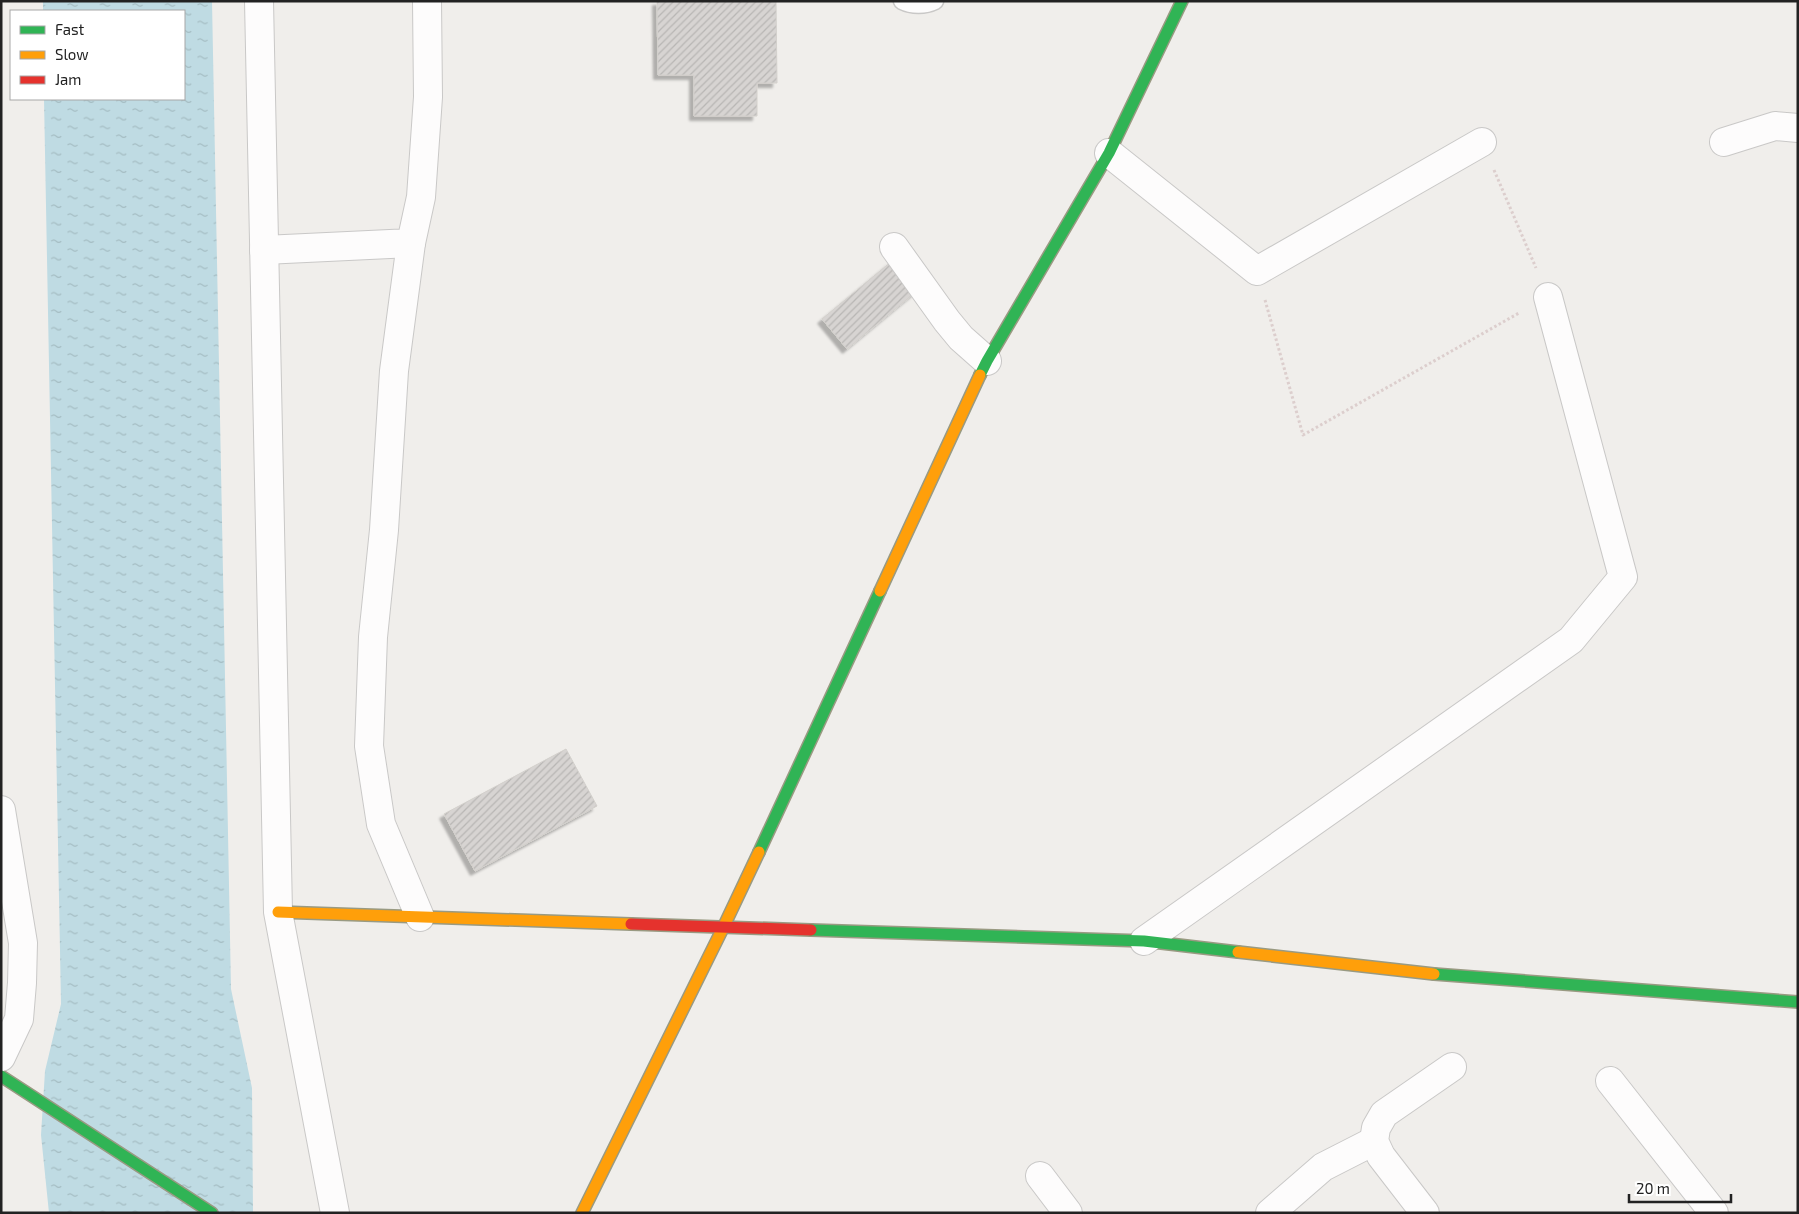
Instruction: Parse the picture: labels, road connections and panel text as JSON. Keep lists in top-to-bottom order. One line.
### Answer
{"legend":["Fast","Slow","Jam"],"scale_bar":"20 m"}
